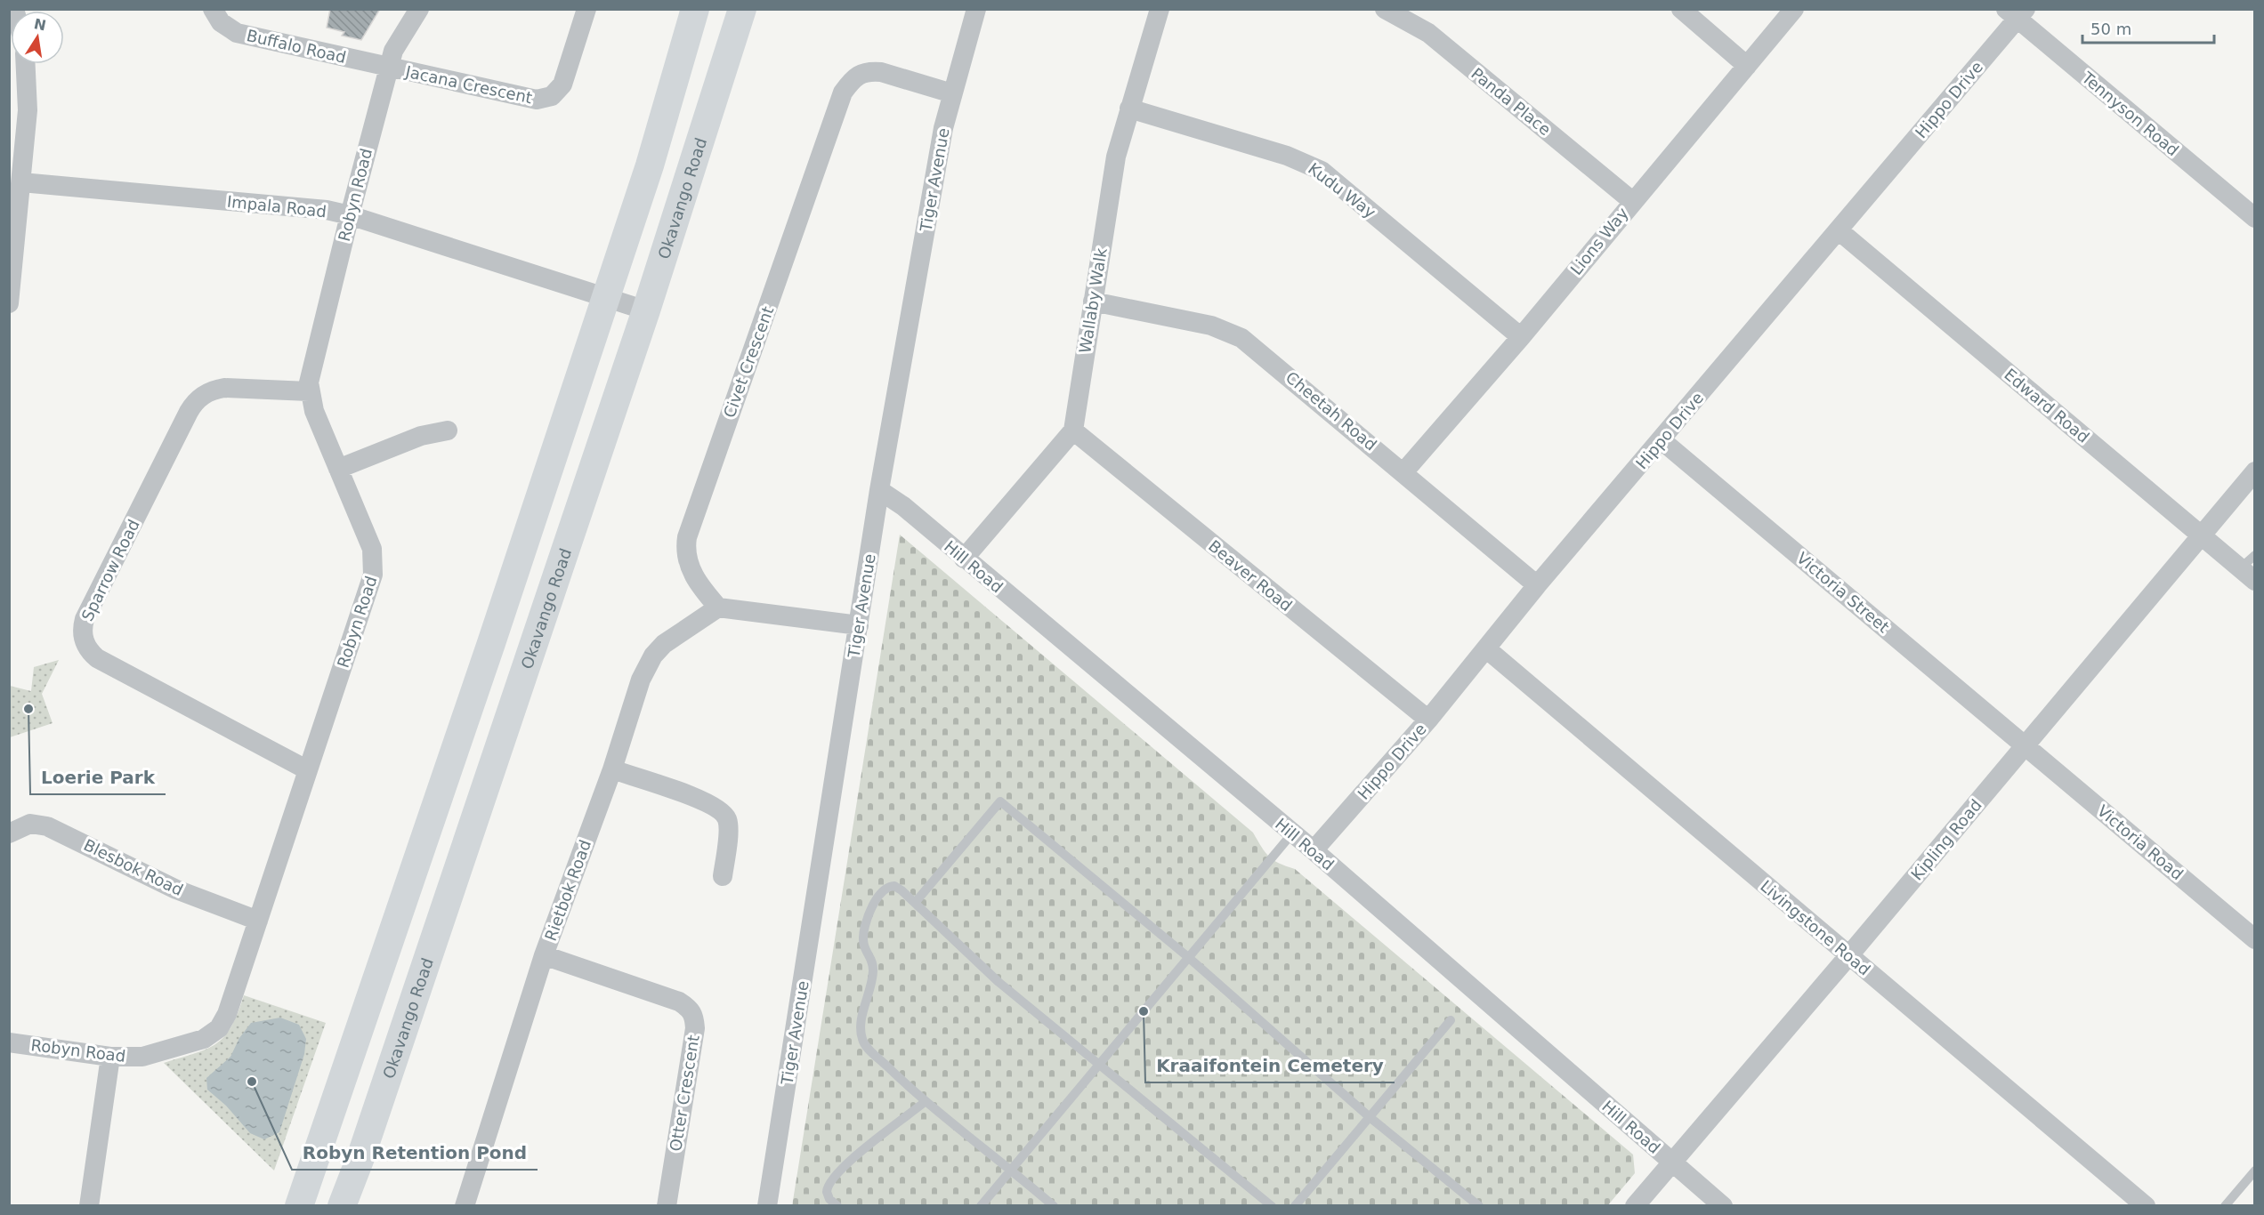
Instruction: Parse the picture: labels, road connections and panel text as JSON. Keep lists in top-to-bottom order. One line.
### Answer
{"streets":{"main road":["Okavango Road"],"street":["Buffalo Road","Jacana Crescent","Hippo Drive","Panda Place","Tennyson Road","Tiger Avenue","Kudu Way","Robyn Road","Impala Road","Lions Way","Wallaby Walk","Civet Crescent","Edward Road","Cheetah Road","Hill Road","Sparrow Road","Beaver Road","Victoria Street","Kipling Road","Victoria Road","Blesbok Road","Rietbok Road","Livingstone Road","Otter Crescent"]},"crossings":[["Buffalo Road","Jacana Crescent"],["Buffalo Road","Robyn Road"],["Jacana Crescent","Robyn Road"],["Hippo Drive","Tennyson Road"],["Hippo Drive","Edward Road"],["Hippo Drive","Cheetah Road"],["Hippo Drive","Hill Road"],["Hippo Drive","Beaver Road"],["Hippo Drive","Victoria Street"],["Hippo Drive","Livingstone Road"],["Panda Place","Lions Way"],["Tiger Avenue","Civet Crescent"],["Tiger Avenue","Hill Road"],["Kudu Way","Lions Way"],["Kudu Way","Wallaby Walk"],["Robyn Road","Impala Road"],["Robyn Road","Sparrow Road"],["Robyn Road","Blesbok Road"],["Okavango Road","Impala Road"],["Lions Way","Cheetah Road"],["Wallaby Walk","Cheetah Road"],["Wallaby Walk","Beaver Road"],["Civet Crescent","Rietbok Road"],["Edward Road","Kipling Road"],["Hill Road","Kipling Road"],["Victoria Street","Kipling Road"],["Victoria Street","Victoria Road"],["Kipling Road","Victoria Road"],["Kipling Road","Livingstone Road"],["Rietbok Road","Otter Crescent"]],"places":["Loerie Park","Kraaifontein Cemetery","Robyn Retention Pond"],"scale_bar":"50 m","north":"top"}
